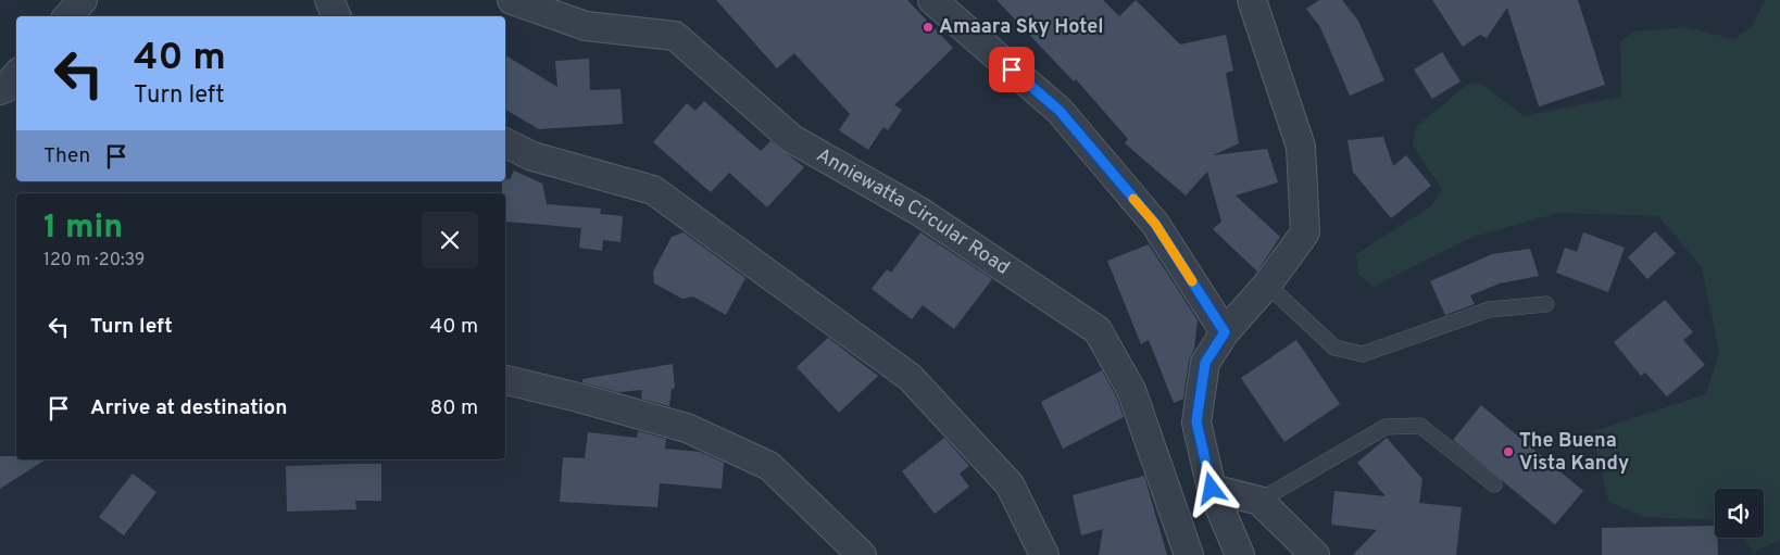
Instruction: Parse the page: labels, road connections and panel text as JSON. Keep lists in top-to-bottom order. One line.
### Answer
{"streets":{"street":["Anniewatta Circular Road"]},"places":["Amaara Sky Hotel","The Buena Vista Kandy"],"page":{"turn":["40 m","Turn left"],"then":"Then","heading":["1 min","120 m · 20:39"],"list":[{"name":"Turn left","value":"40 m"},{"name":"Arrive at destination","value":"80 m"}]}}
